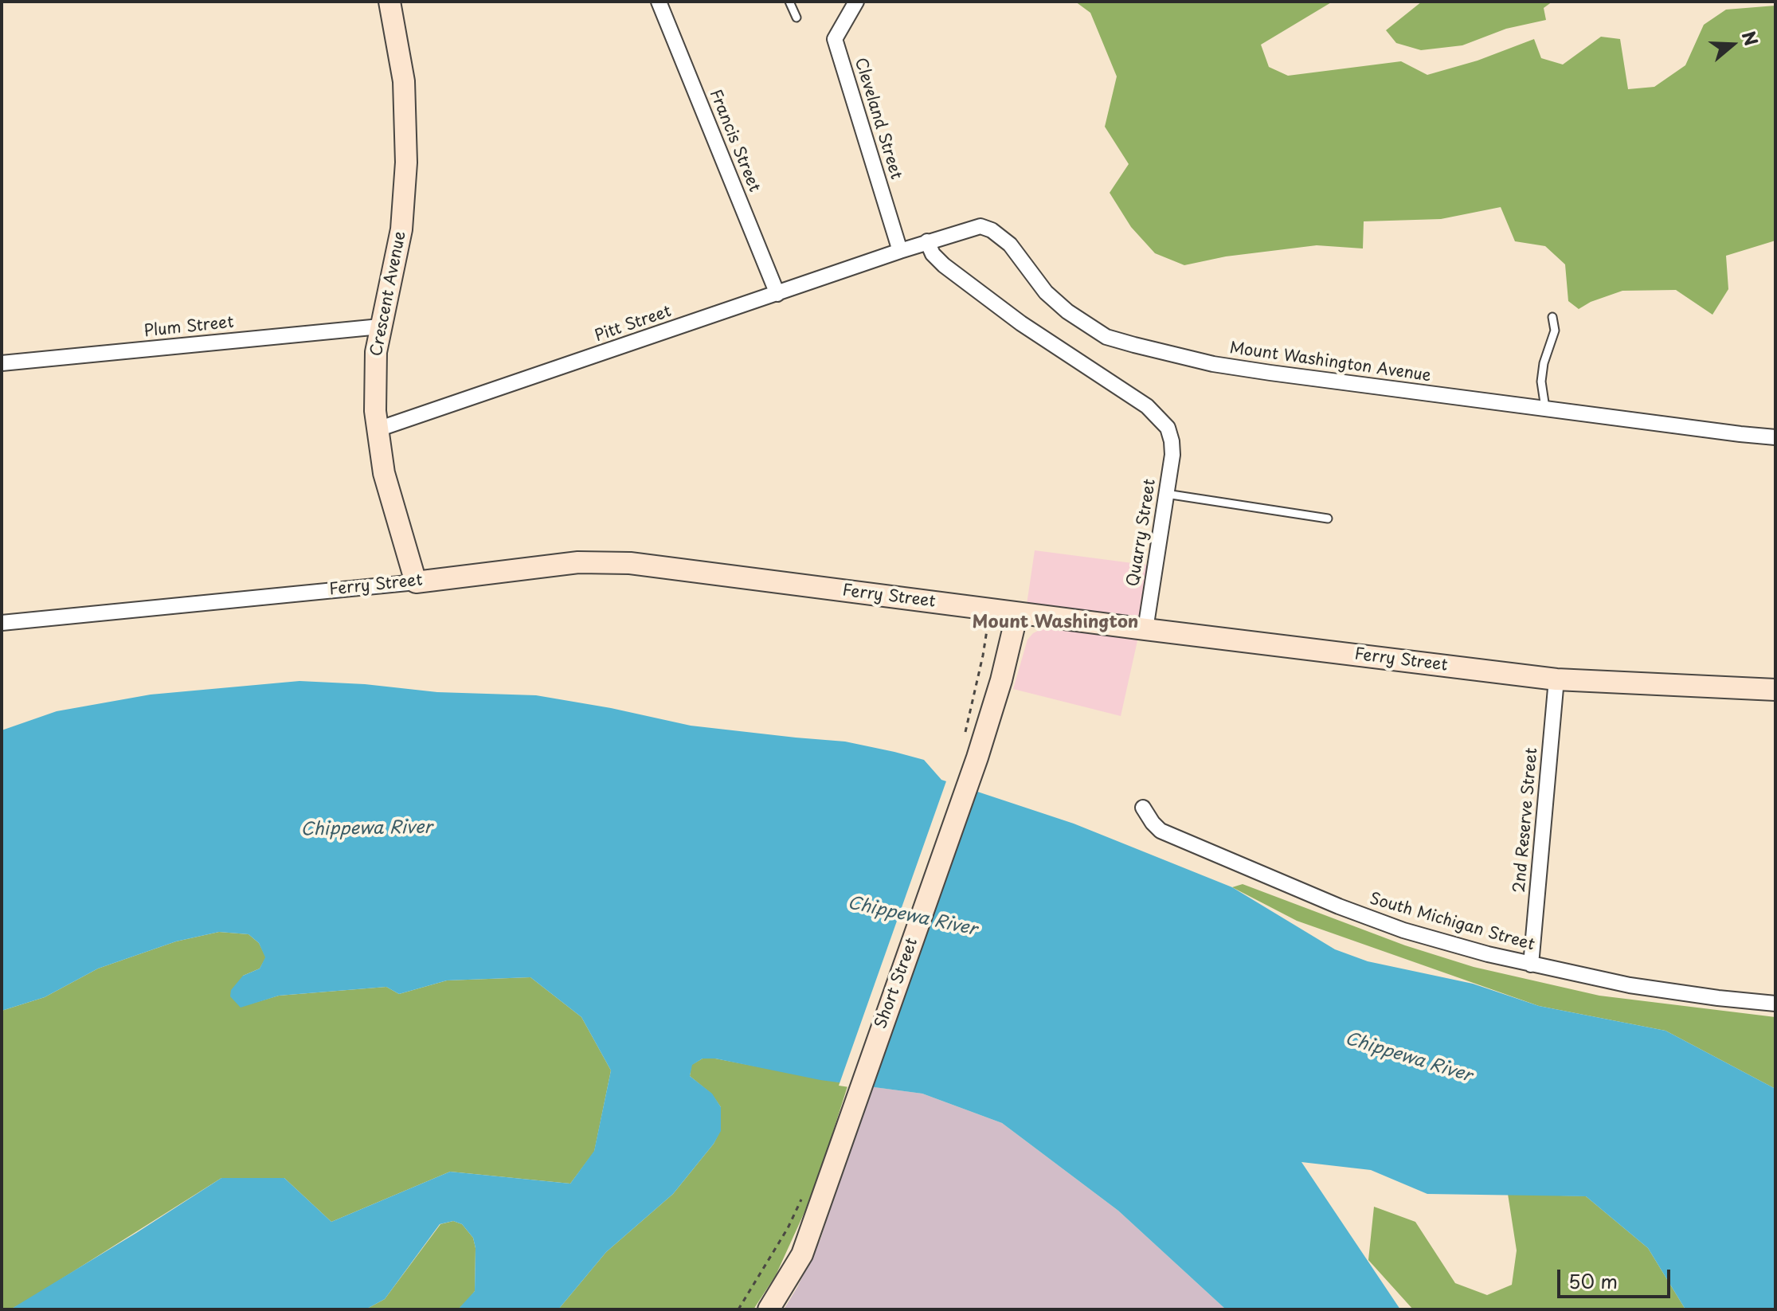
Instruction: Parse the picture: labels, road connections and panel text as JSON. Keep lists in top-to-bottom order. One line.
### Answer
{"streets":{"main road":["Crescent Avenue","Ferry Street","Short Street"],"street":["Cleveland Street","Francis Street","Pitt Street","Plum Street","Mount Washington Avenue","Quarry Street","2nd Reserve Street","South Michigan Street"]},"crossings":[["Cleveland Street","Pitt Street"],["Cleveland Street","Mount Washington Avenue"],["Francis Street","Pitt Street"],["Crescent Avenue","Pitt Street"],["Crescent Avenue","Plum Street"],["Crescent Avenue","Ferry Street"],["Pitt Street","Mount Washington Avenue"],["Mount Washington Avenue","Quarry Street"],["Quarry Street","Ferry Street"],["Ferry Street","2nd Reserve Street"],["Ferry Street","Short Street"],["2nd Reserve Street","South Michigan Street"]],"districts":["Mount Washington"],"water":["Chippewa River"],"scale_bar":"50 m","north":"right"}
